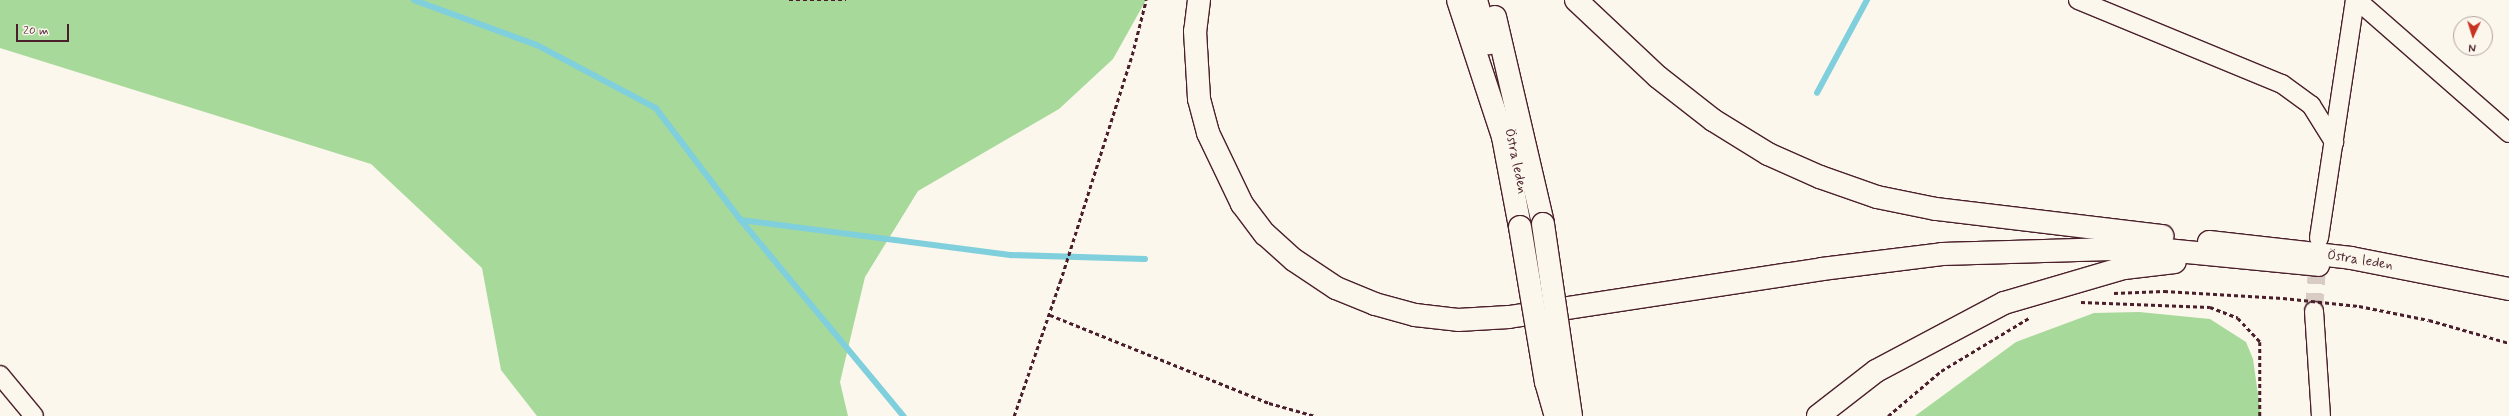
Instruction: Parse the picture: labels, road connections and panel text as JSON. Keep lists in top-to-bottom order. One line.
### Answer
{"streets":{"main road":["Östra leden"]},"scale_bar":"20 m","north":"bottom"}
